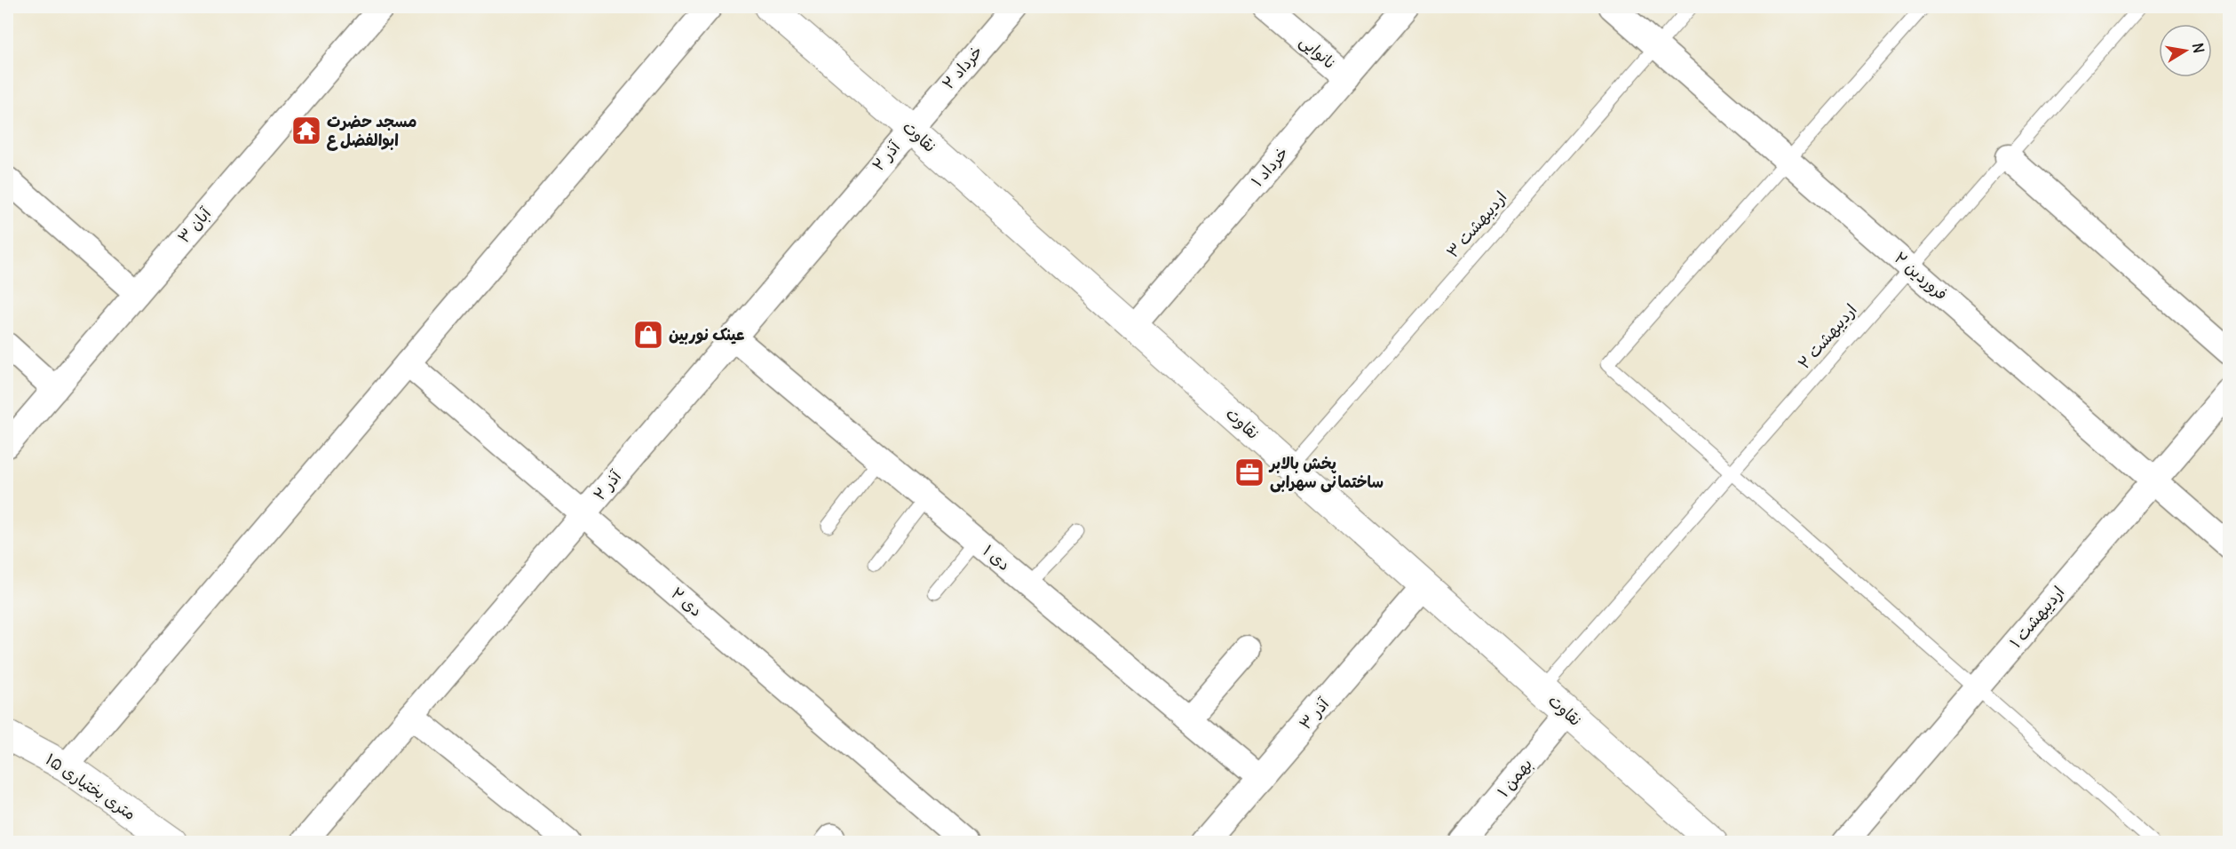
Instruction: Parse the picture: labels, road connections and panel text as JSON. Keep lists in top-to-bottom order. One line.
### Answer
{"streets":{"street":["نانوایی","خرداد ۲","نقاوت","آذر ۲","خرداد ۱","آبان ۳","فروردین ۲","دی ۱","دی ۲","اردیبهشت ۱","آذر ۳","بهمن ۱","۱۵ متری بختیاری"],"lane":["اردیبهشت ۳","اردیبهشت ۲"]},"crossings":[["نانوایی","خرداد ۱"],["خرداد ۲","نقاوت"],["خرداد ۲","آذر ۲"],["نقاوت","آذر ۲"],["نقاوت","خرداد ۱"],["نقاوت","اردیبهشت ۳"],["نقاوت","اردیبهشت ۲"],["نقاوت","آذر ۳"],["نقاوت","بهمن ۱"],["آذر ۲","دی ۱"],["آذر ۲","دی ۲"],["اردیبهشت ۳","فروردین ۲"],["فروردین ۲","اردیبهشت ۲"],["فروردین ۲","اردیبهشت ۱"],["دی ۱","آذر ۳"]],"places":{"temple":["مسجد حضرت ابوالفضل ع"],"shop":["عینک نوربین"],"office":["پخش بالابر ساختمانی سهرابی"]},"north":"right"}
